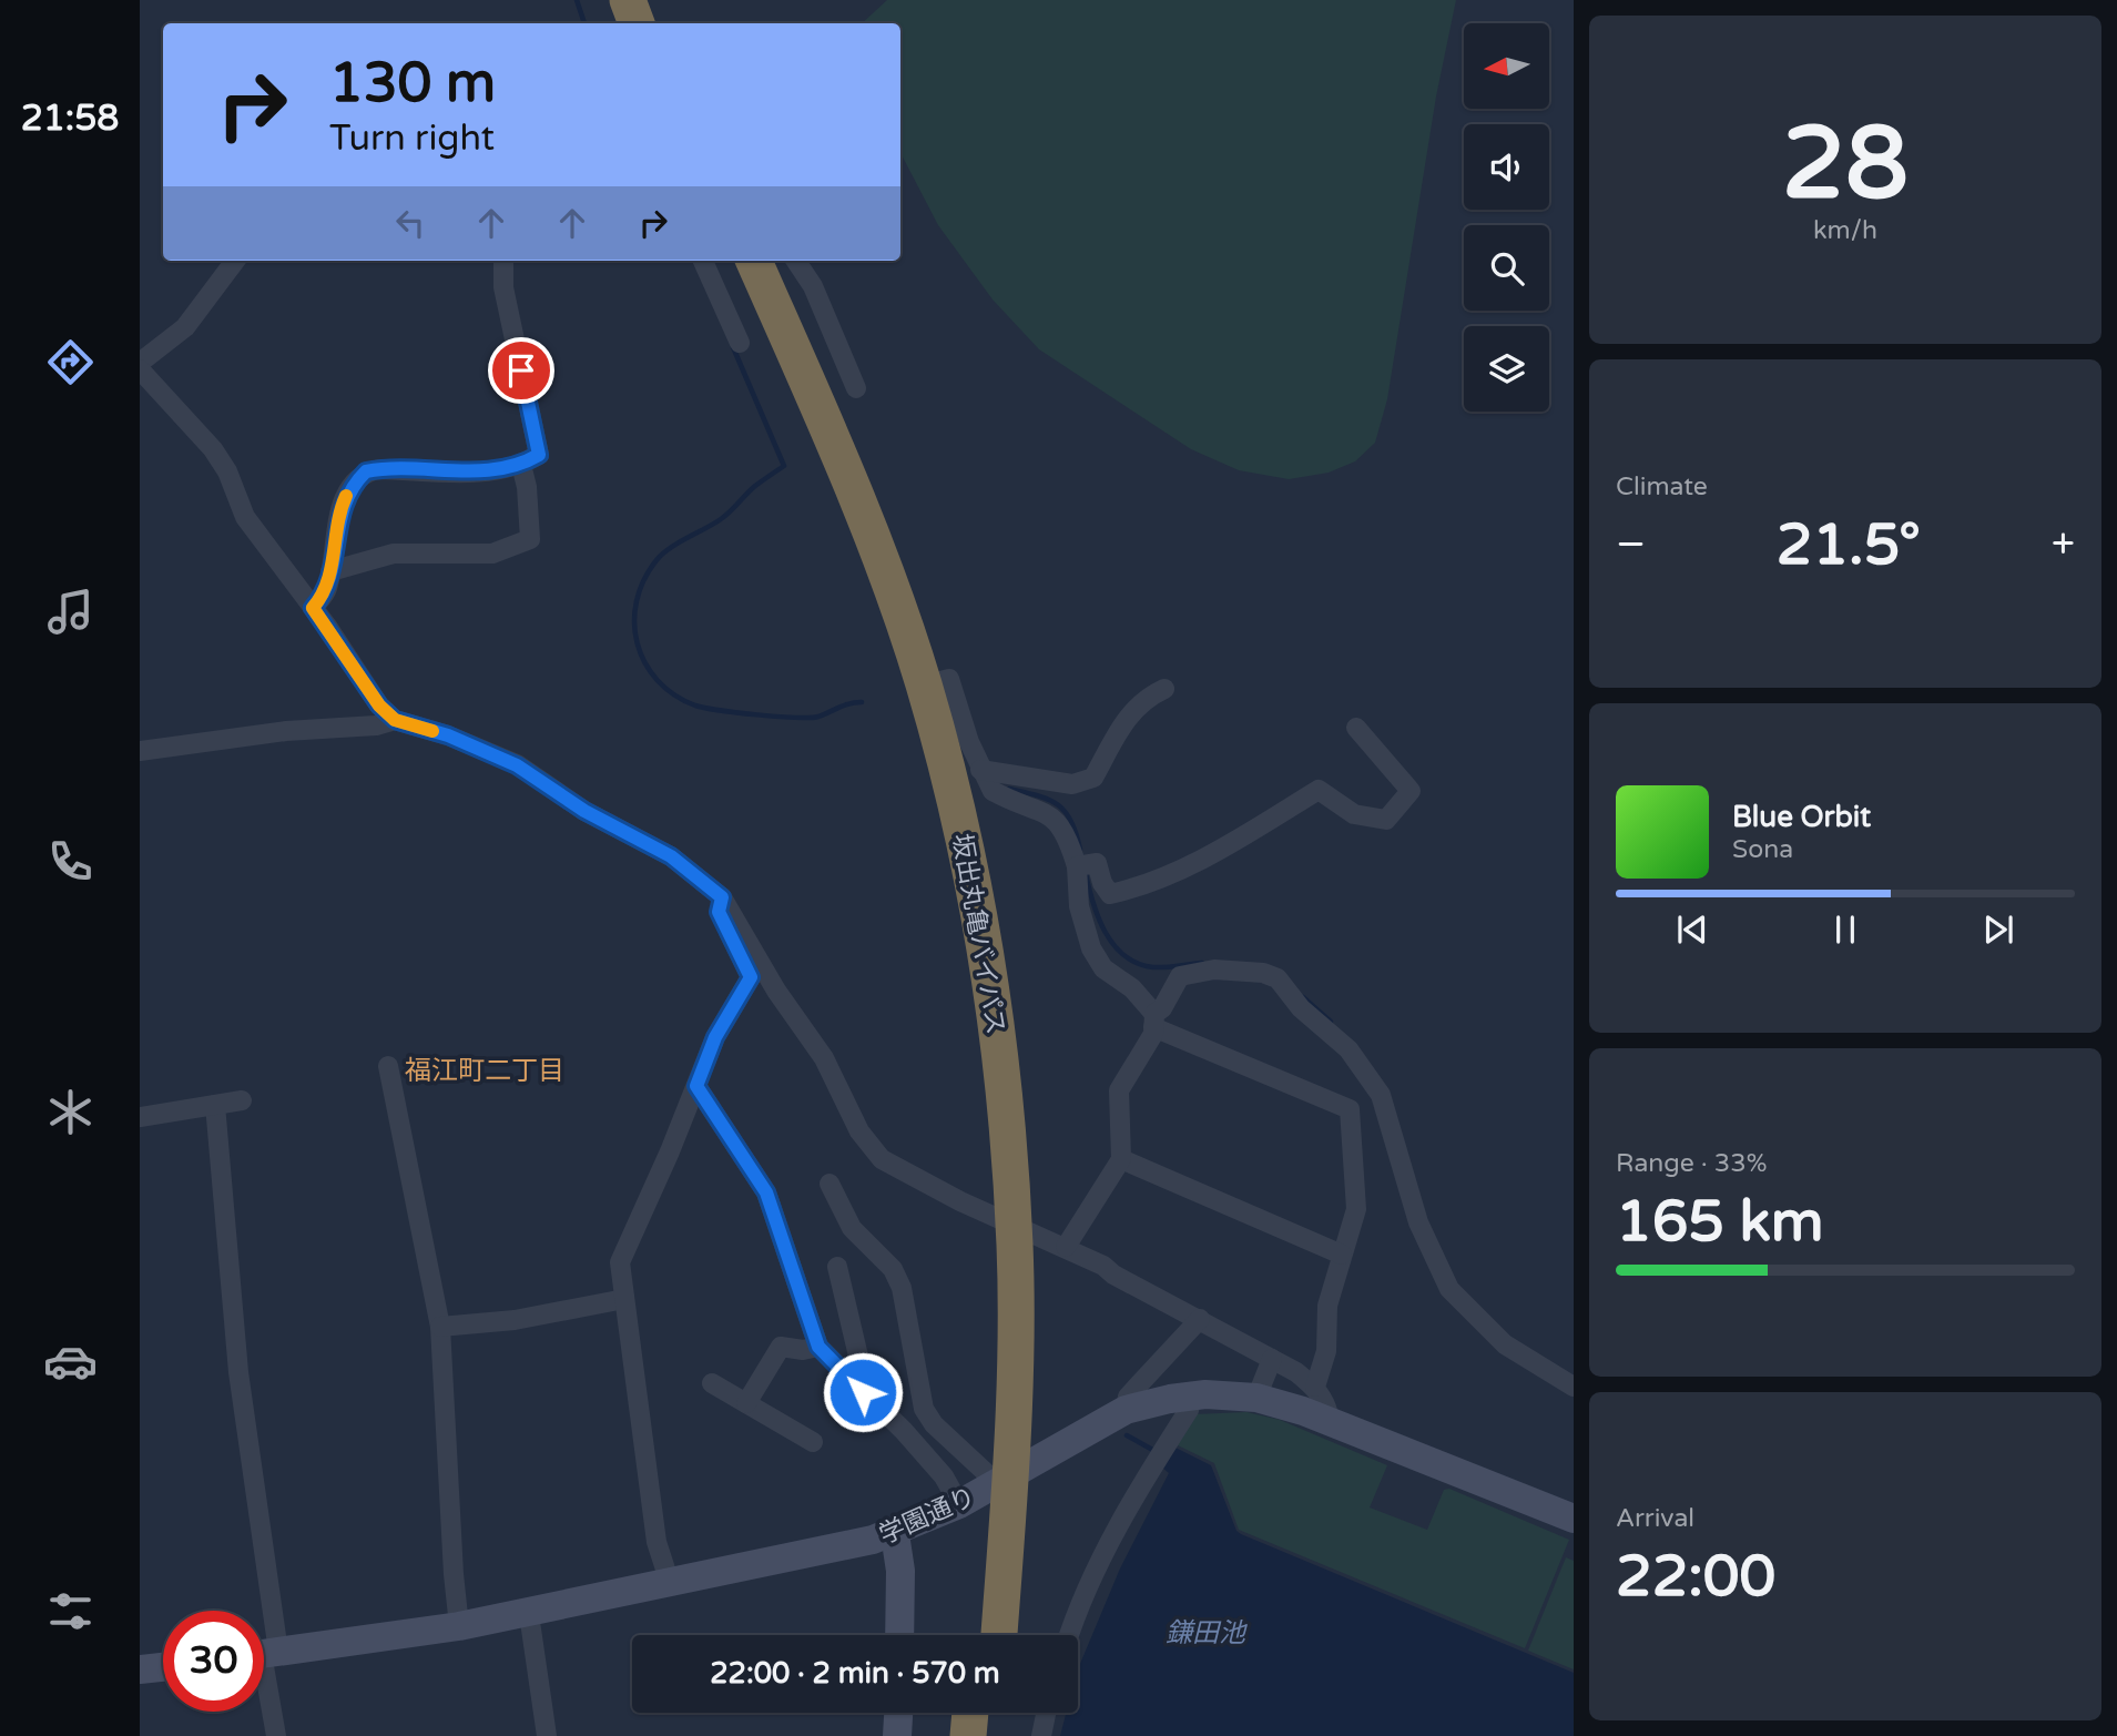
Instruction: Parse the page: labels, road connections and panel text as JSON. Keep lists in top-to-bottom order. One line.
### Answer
{"streets":{"highway":["坂出丸亀バイパス"],"street":["学園通り"]},"districts":["福江町二丁目"],"water":["鎌田池"],"north":"left","page":{"tabs":"21:58","tile":[["28","km/h"],"Climate",["Range · 33%","165 km"],["Arrival","22:00"]],"turn":["130 m","Turn right"],"heat":["−","21.5°","+"],"song":["Blue Orbit","Sona"],"limit":"30","trip":"22:00 · 2 min · 570 m"}}
